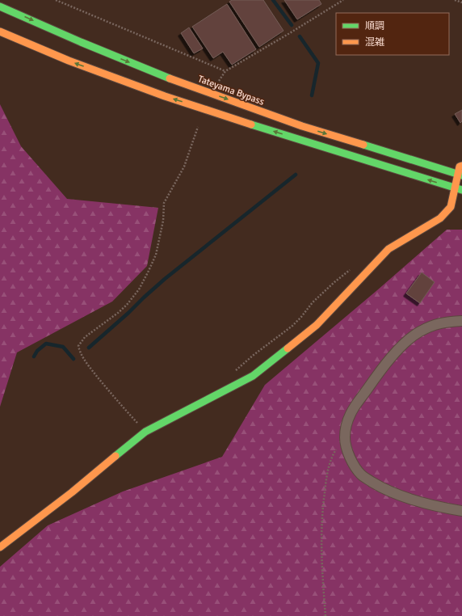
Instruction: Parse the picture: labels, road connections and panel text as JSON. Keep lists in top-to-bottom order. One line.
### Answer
{"streets":{"main road":["Tateyama Bypass"]},"legend":["順調","混雑"]}
